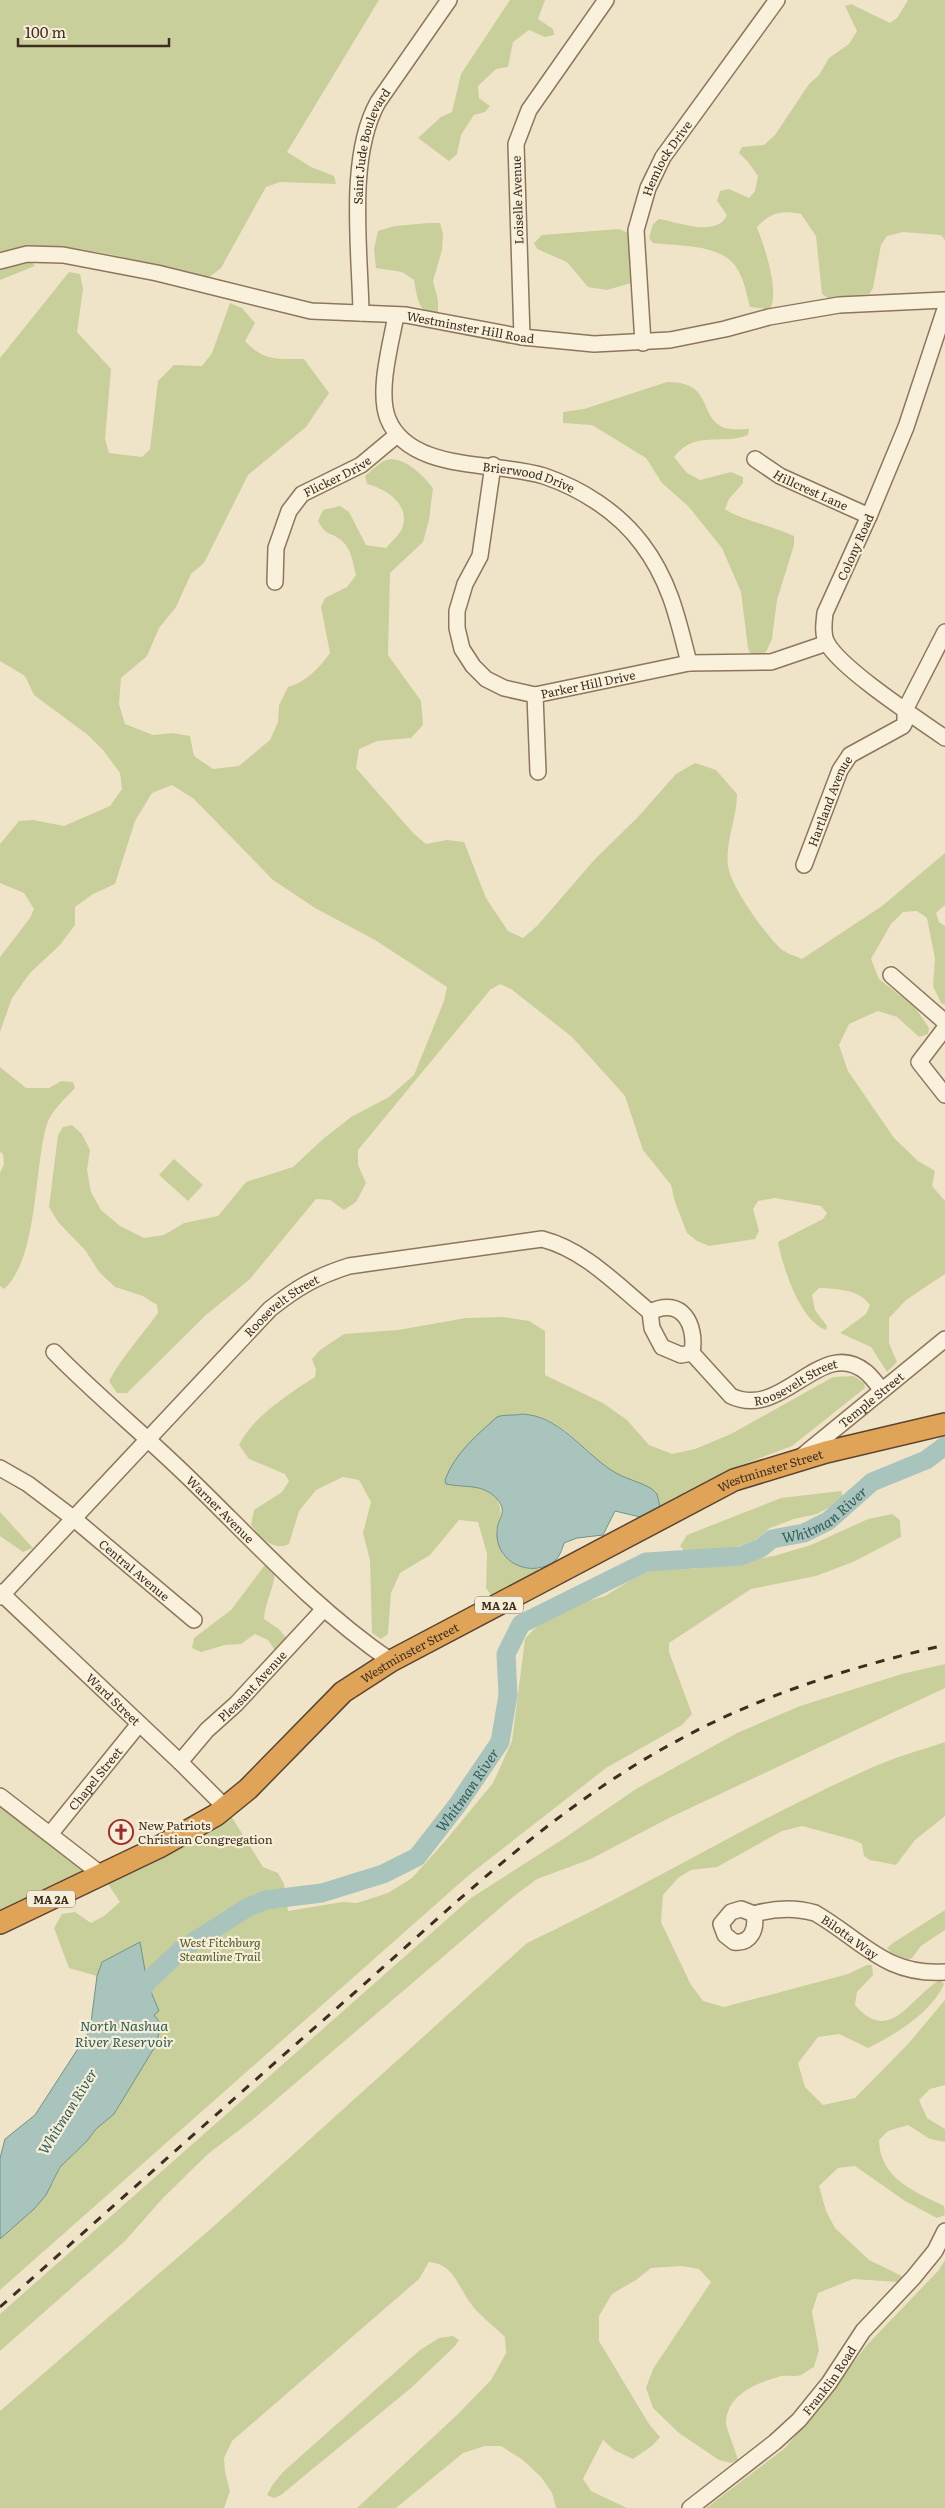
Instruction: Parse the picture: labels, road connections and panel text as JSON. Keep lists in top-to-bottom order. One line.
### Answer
{"streets":{"highway":["Westminster Street","MA 2A"],"street":["Saint Jude Boulevard","Hemlock Drive","Loiselle Avenue","Westminster Hill Road","Flicker Drive","Brierwood Drive","Hillcrest Lane","Colony Road","Parker Hill Drive","Hartland Avenue","Roosevelt Street","Temple Street","Warner Avenue","Central Avenue","Pleasant Avenue","Ward Street","Chapel Street","Bilotta Way","Franklin Road"]},"crossings":[["Saint Jude Boulevard","Westminster Hill Road"],["Hemlock Drive","Westminster Hill Road"],["Loiselle Avenue","Westminster Hill Road"],["Westminster Hill Road","Brierwood Drive"],["Flicker Drive","Brierwood Drive"],["Brierwood Drive","Parker Hill Drive"],["Hillcrest Lane","Colony Road"],["Colony Road","Parker Hill Drive"],["Roosevelt Street","Temple Street"],["Roosevelt Street","Warner Avenue"],["Roosevelt Street","Central Avenue"],["Roosevelt Street","Ward Street"],["Temple Street","Westminster Street"],["Westminster Street","Warner Avenue"],["Westminster Street","Ward Street"],["Warner Avenue","Pleasant Avenue"],["Pleasant Avenue","Ward Street"],["Ward Street","Chapel Street"]],"water":["Whitman River","North Nashua River Reservoir"],"parks":["West Fitchburg Steamline Trail"],"places":{"church":["New Patriots Christian Congregation"]},"scale_bar":"100 m"}
